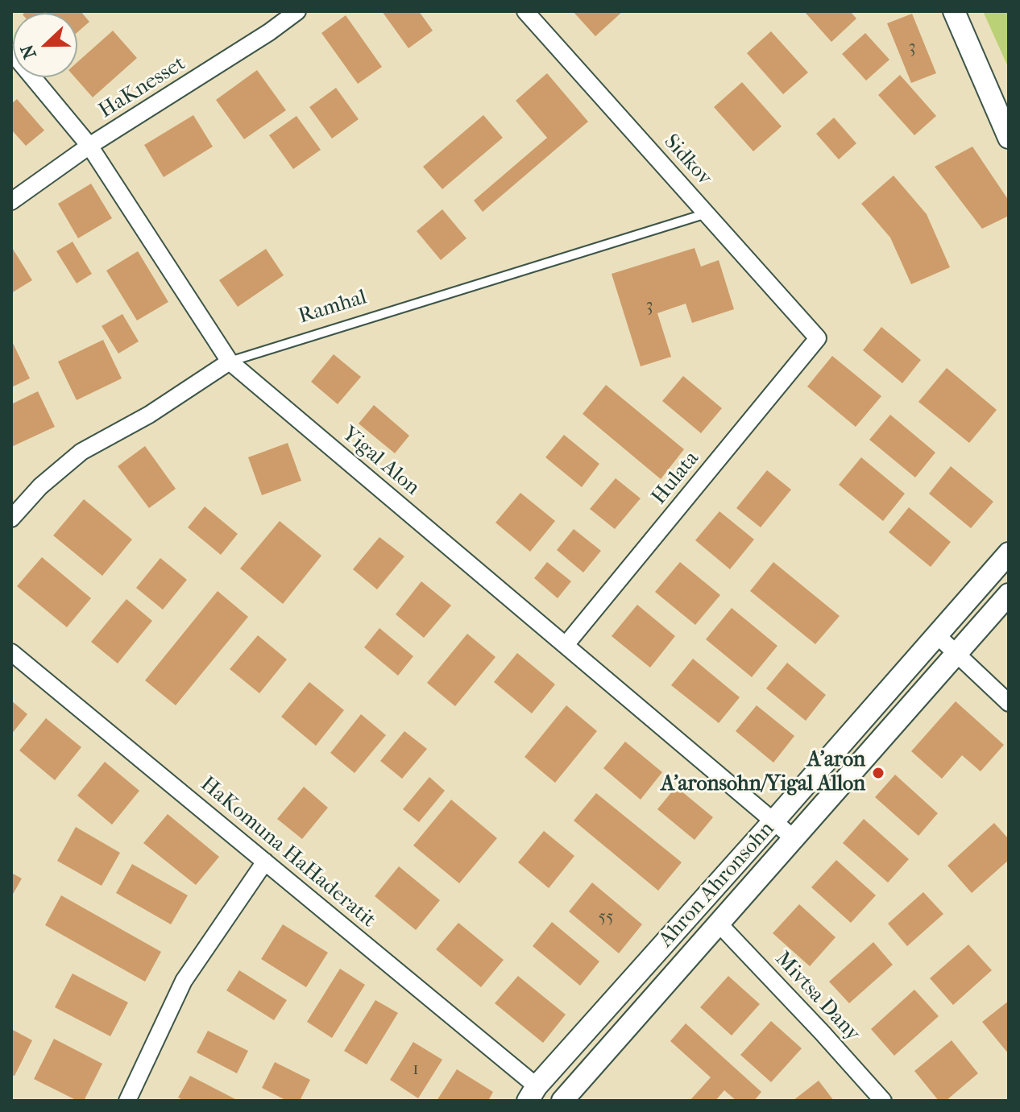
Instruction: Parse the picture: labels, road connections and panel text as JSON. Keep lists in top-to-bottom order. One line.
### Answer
{"streets":{"street":["HaKnesset","Sidkov","Ramhal","Yigal Alon","Hulata","HaKomuna HaHaderatit","Ahron Ahronsohn","Mivtsa Dany"]},"crossings":[["HaKnesset","Yigal Alon"],["Sidkov","Ramhal"],["Sidkov","Hulata"],["Ramhal","Yigal Alon"],["Yigal Alon","Hulata"],["Yigal Alon","Ahron Ahronsohn"],["HaKomuna HaHaderatit","Ahron Ahronsohn"],["Ahron Ahronsohn","Mivtsa Dany"]],"places":["A'aron A'aronsohn/Yigal Allon"],"house_numbers":["3","3","55","1"],"north":"left"}
